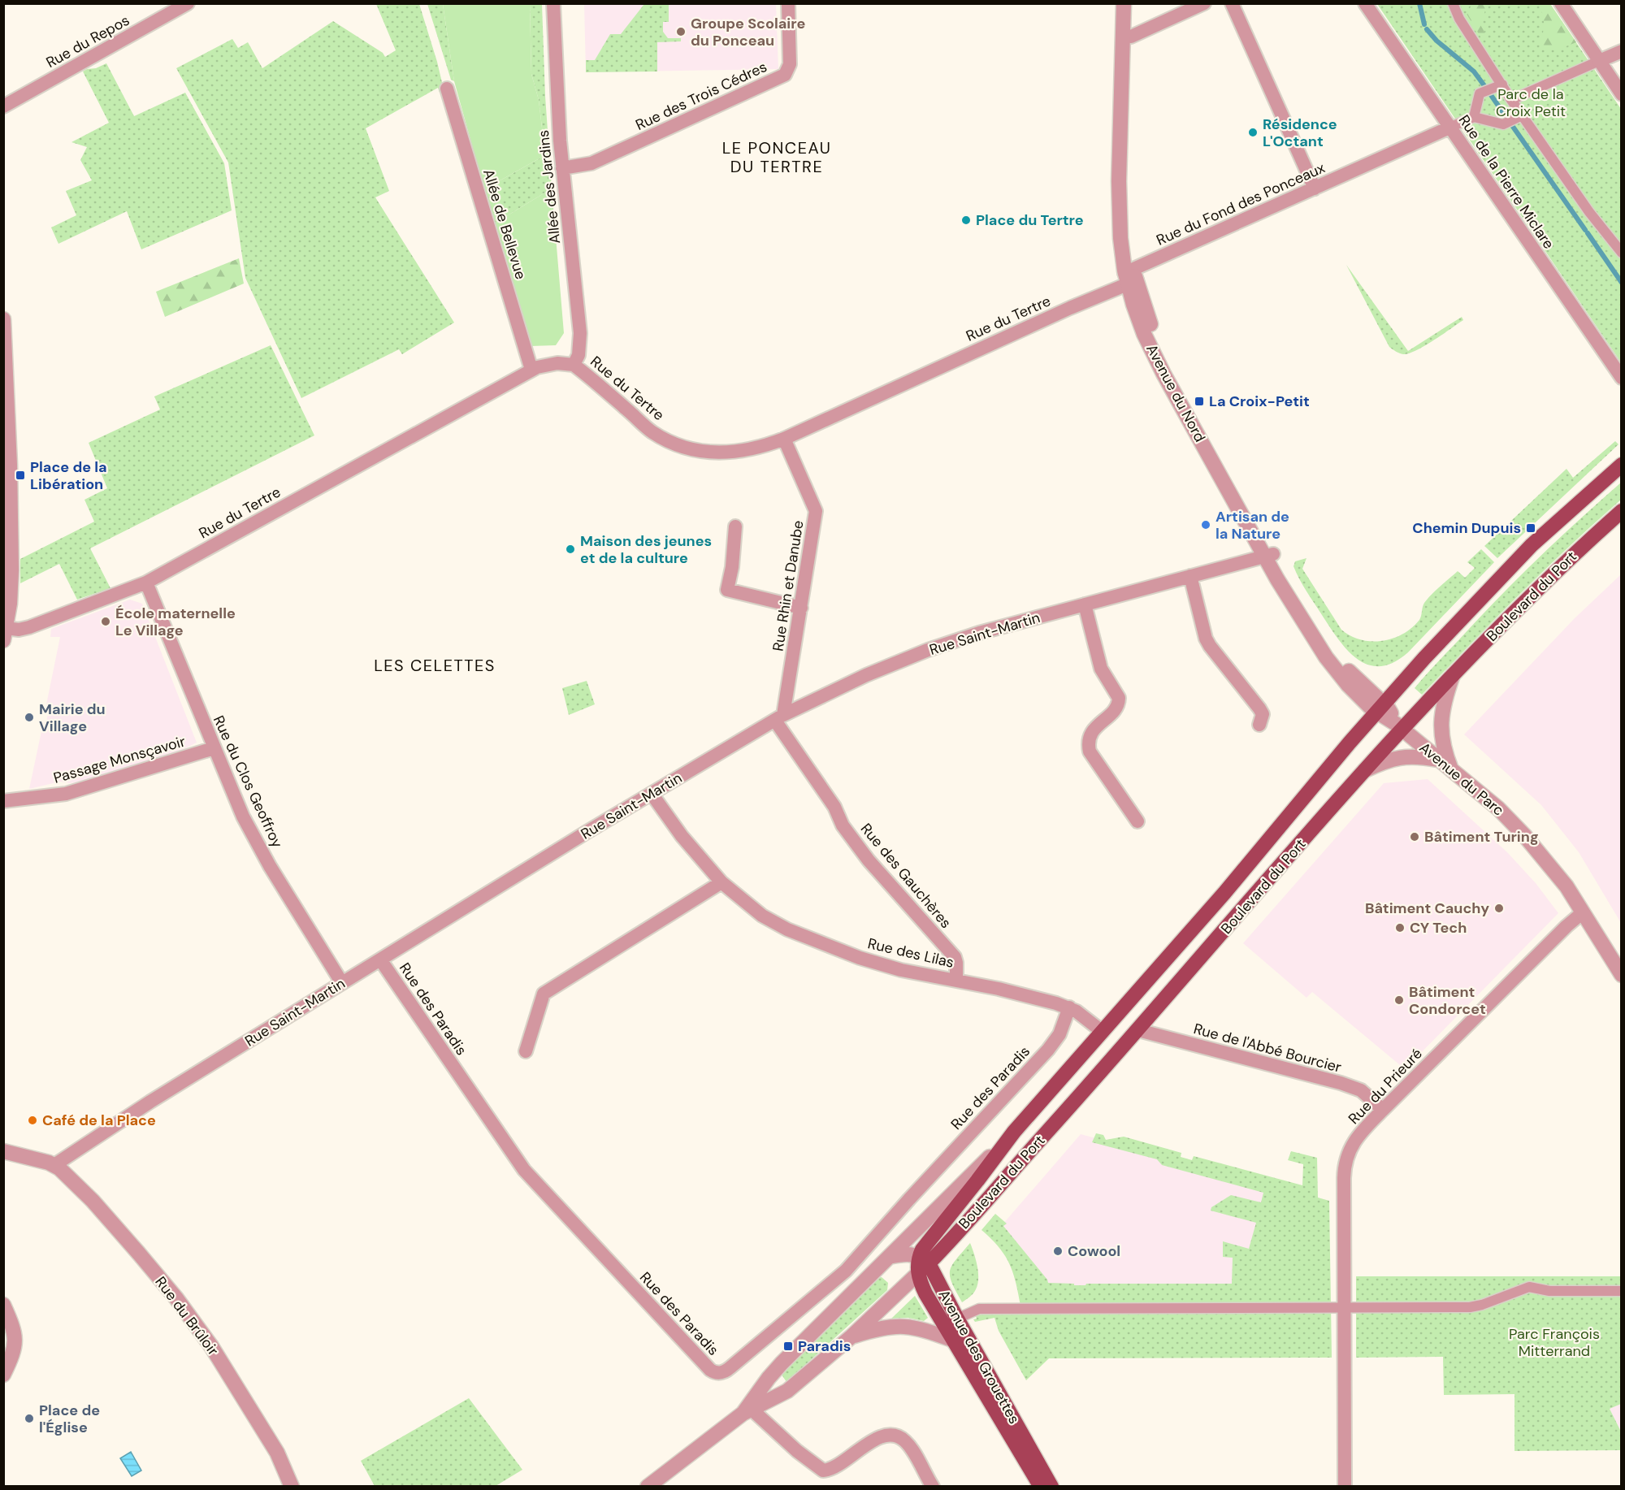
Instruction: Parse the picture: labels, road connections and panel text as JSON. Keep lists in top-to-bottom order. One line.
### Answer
{"streets":{"main road":["Boulevard du Port","Avenue des Grouettes"],"street":["Rue du Repos","Rue des Trois Cédres","Rue de la Pierre Miclare","Allée des Jardins","Rue du Fond des Ponceaux","Allée de Bellevue","Rue du Tertre","Avenue du Nord","Rue Rhin et Danube","Rue Saint-Martin","Passage Monsçavoir","Avenue du Parc","Rue du Clos Geoffroy","Rue des Gauchères","Rue des Lilas","Rue des Paradis","Rue de l'Abbé Bourcier","Rue du Prieuré","Rue du Brûloir"]},"crossings":[["Rue des Trois Cédres","Allée des Jardins"],["Rue de la Pierre Miclare","Rue du Fond des Ponceaux"],["Allée des Jardins","Rue du Tertre"],["Rue du Fond des Ponceaux","Rue du Tertre"],["Rue du Fond des Ponceaux","Avenue du Nord"],["Allée de Bellevue","Rue du Tertre"],["Rue du Tertre","Avenue du Nord"],["Rue du Tertre","Rue Rhin et Danube"],["Rue du Tertre","Rue du Clos Geoffroy"],["Avenue du Nord","Boulevard du Port"],["Avenue du Nord","Rue Saint-Martin"],["Avenue du Nord","Avenue du Parc"],["Rue Rhin et Danube","Rue Saint-Martin"],["Rue Rhin et Danube","Rue des Gauchères"],["Boulevard du Port","Avenue du Parc"],["Boulevard du Port","Rue des Lilas"],["Boulevard du Port","Rue de l'Abbé Bourcier"],["Boulevard du Port","Avenue des Grouettes"],["Rue Saint-Martin","Rue du Clos Geoffroy"],["Rue Saint-Martin","Rue des Gauchères"],["Rue Saint-Martin","Rue des Lilas"],["Rue Saint-Martin","Rue des Paradis"],["Rue Saint-Martin","Rue du Brûloir"],["Passage Monsçavoir","Rue du Clos Geoffroy"],["Avenue du Parc","Rue du Prieuré"],["Rue des Gauchères","Rue des Lilas"],["Rue des Lilas","Rue des Paradis"],["Rue de l'Abbé Bourcier","Rue du Prieuré"]],"districts":["LE PONCEAU DU TERTRE","LES CELETTES"],"parks":["Parc de la Croix Petit","Parc François Mitterrand"],"places":{"other":["Groupe Scolaire du Ponceau","Résidence L'Octant","Place du Tertre","Artisan de la Nature","Maison des jeunes et de la culture","École maternelle Le Village","Mairie du Village","Bâtiment Turing","Bâtiment Cauchy","CY Tech","Bâtiment Condorcet","Café de la Place","Cowool","Place de l'Église"],"transit":["La Croix-Petit","Place de la Libération","Chemin Dupuis","Paradis"]}}
